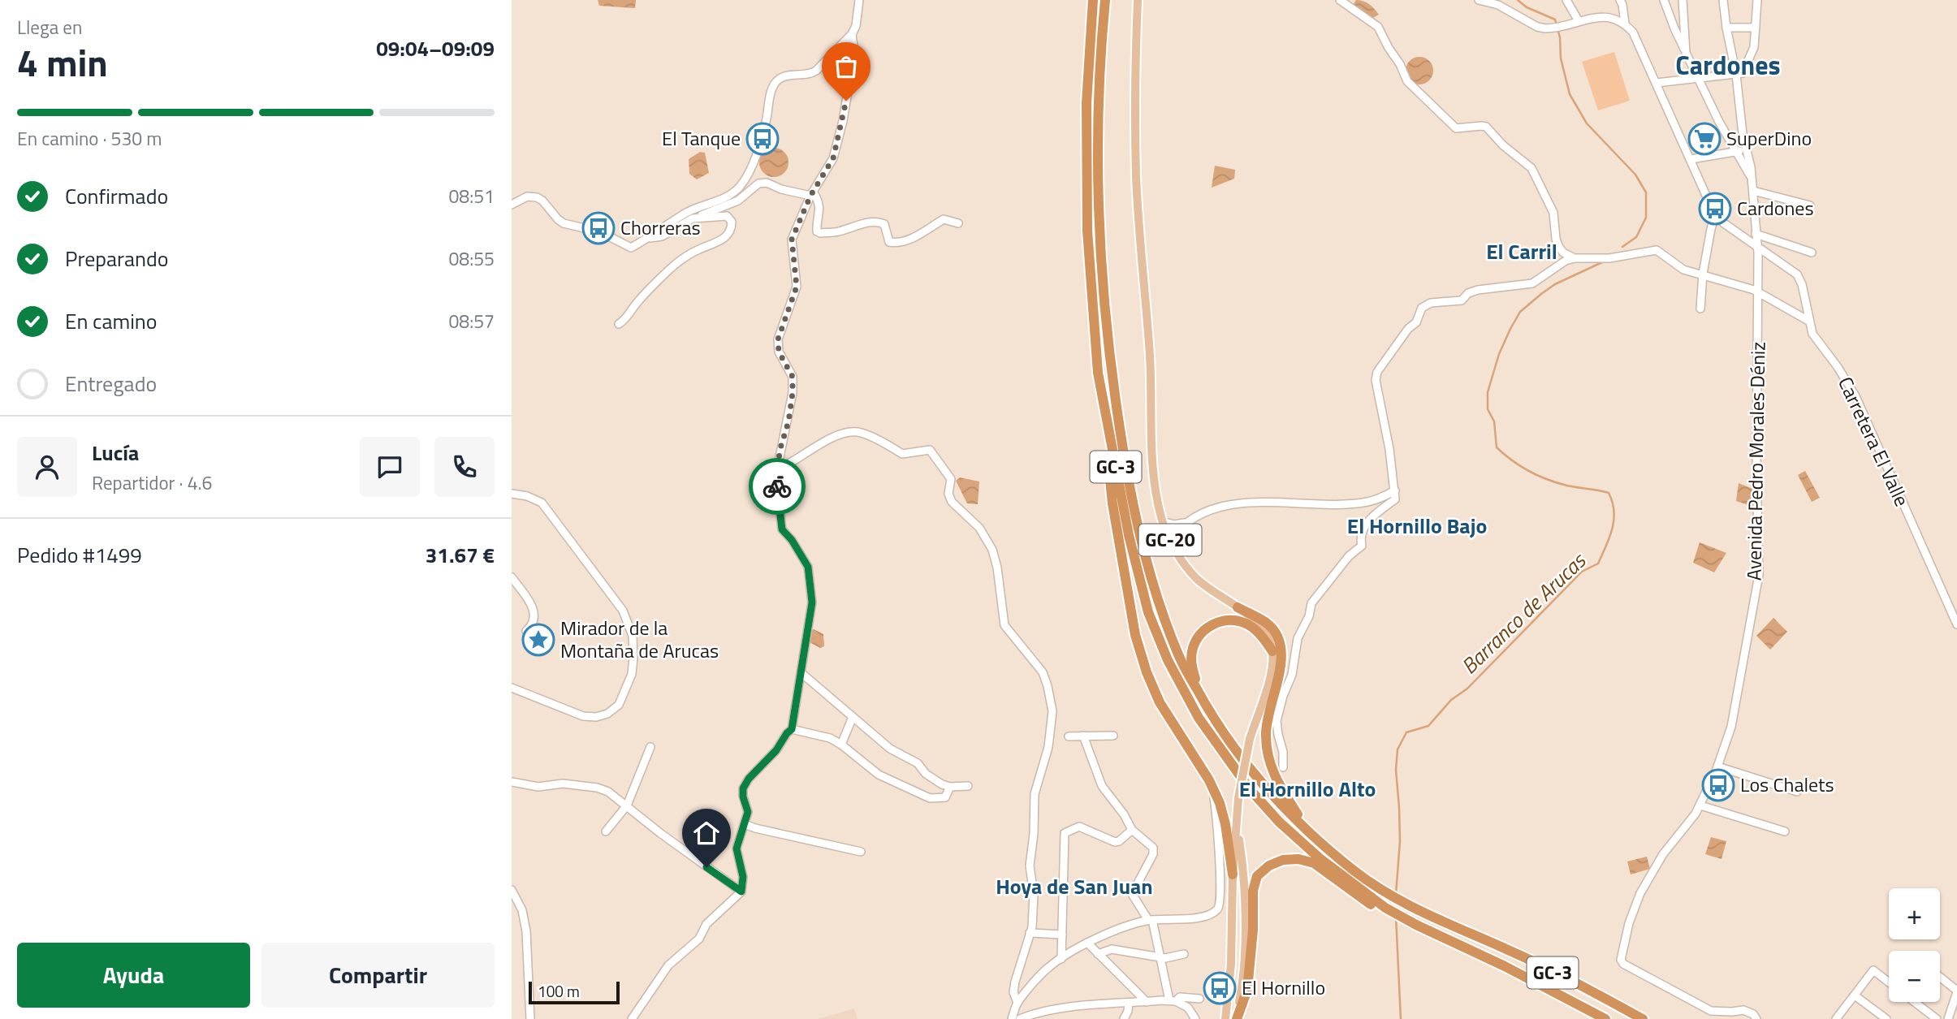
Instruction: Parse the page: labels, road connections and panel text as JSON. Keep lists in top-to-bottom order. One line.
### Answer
{"streets":{"highway":["GC-3"],"main road":["GC-20"],"street":["Carretera El Valle","Avenida Pedro Morales Déniz"]},"crossings":[["Carretera El Valle","Avenida Pedro Morales Déniz"]],"districts":["Cardones","El Carril","El Hornillo Bajo","El Hornillo Alto","Hoya de San Juan"],"water":["Barranco de Arucas"],"places":{"bus stop":["El Tanque","Cardones","Chorreras","Los Chalets","El Hornillo"],"supermarket":["SuperDino"],"place":["Mirador de la Montaña de Arucas"]},"scale_bar":"100 m","page":{"heading":["4 min","Llega en","09:04–09:09"],"panel":["Lucía","Repartidor · 4.6","Pedido #1499","31.67 €"],"bar":"En camino · 530 m","list":[["Confirmado","08:51"],["Preparando","08:55"],["En camino","08:57"],"Entregado"],"map_buttons":["+","−"],"buttons":["Ayuda","Compartir"],"scale":"100 m"}}
